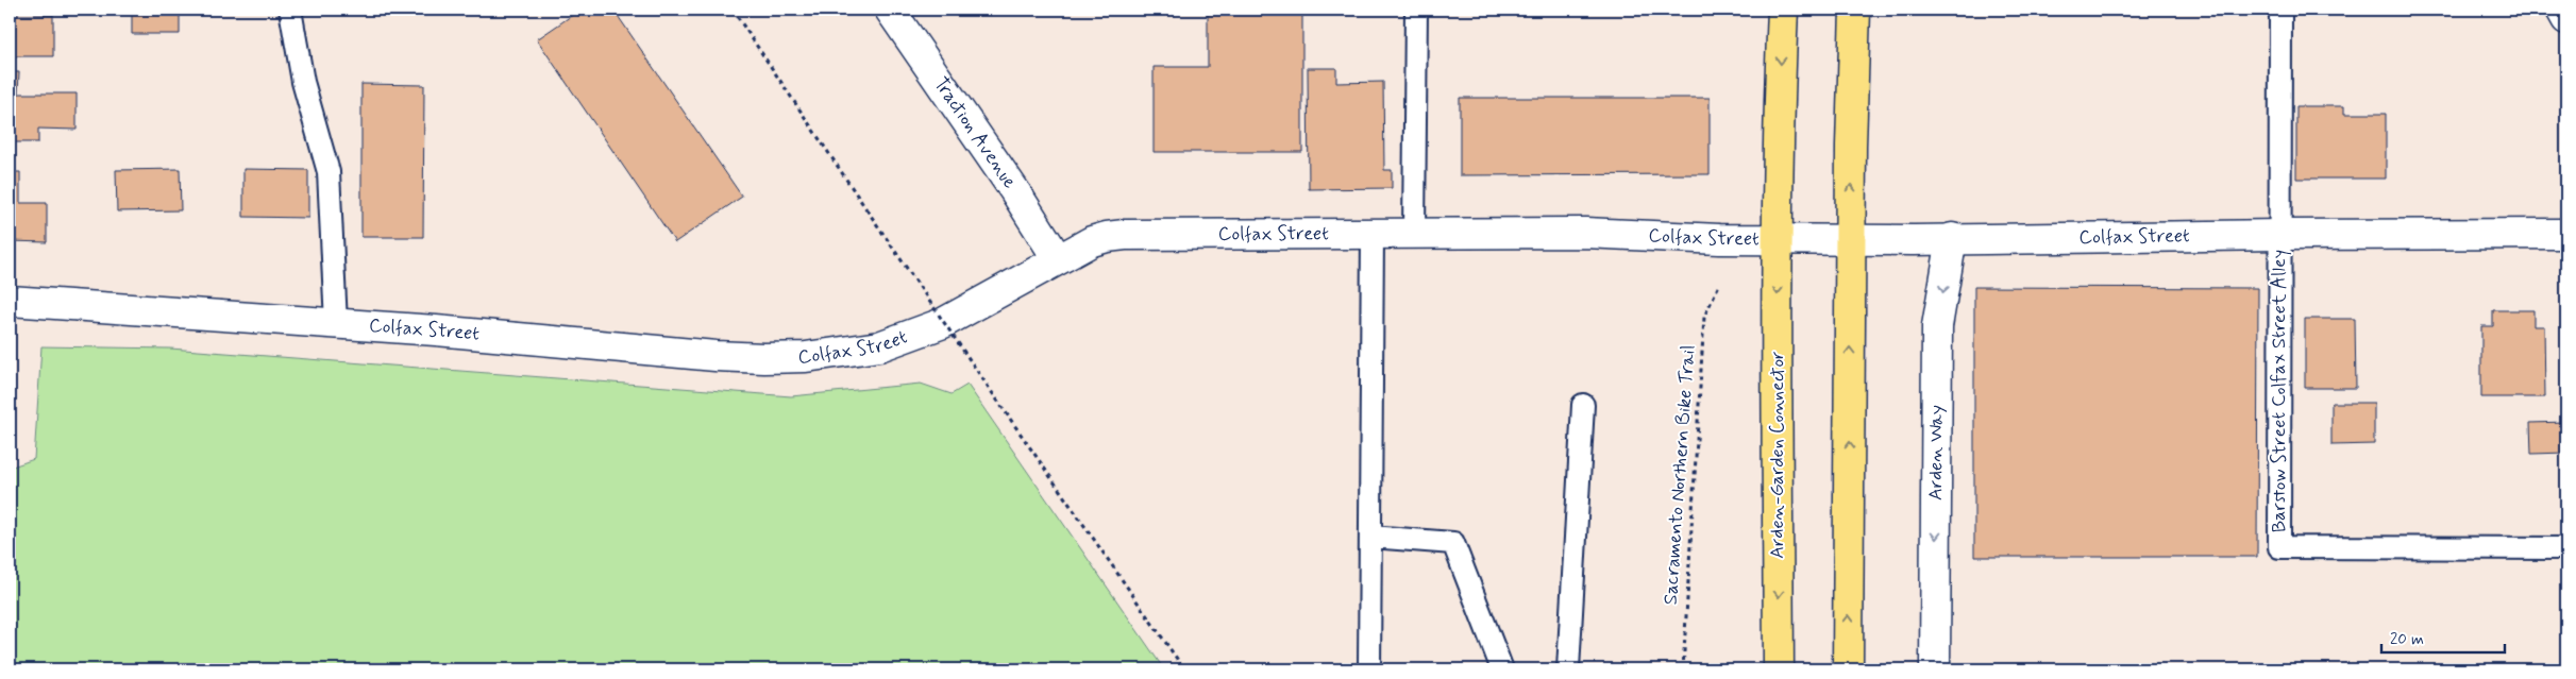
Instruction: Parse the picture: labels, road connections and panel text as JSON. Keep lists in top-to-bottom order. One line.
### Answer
{"streets":{"main road":["Arden-Garden Connector"],"street":["Traction Avenue","Colfax Street","Arden Way"],"lane":["Barstow Street Colfax Street Alley"],"path":["Sacramento Northern Bike Trail"]},"crossings":[["Traction Avenue","Colfax Street"],["Colfax Street","Barstow Street Colfax Street Alley"],["Colfax Street","Arden Way"],["Colfax Street","Arden-Garden Connector"]],"one_way":["Arden Way"],"scale_bar":"20 m"}
